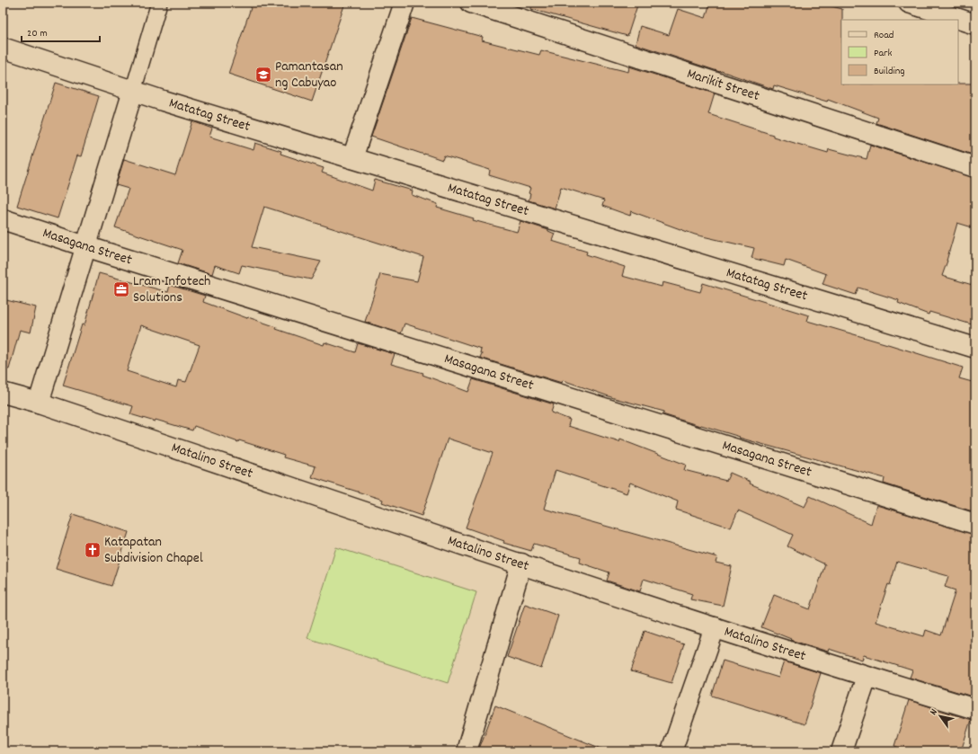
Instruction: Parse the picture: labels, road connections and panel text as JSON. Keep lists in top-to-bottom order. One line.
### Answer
{"streets":{"street":["Marikit Street","Matatag Street","Masagana Street","Matalino Street"]},"places":{"school or university":["Pamantasan ng Cabuyao"],"office":["Lram Infotech Solutions"],"church":["Katapatan Subdivision Chapel"]},"legend":["Road","Park","Building"],"scale_bar":"20 m","north":"top left"}
